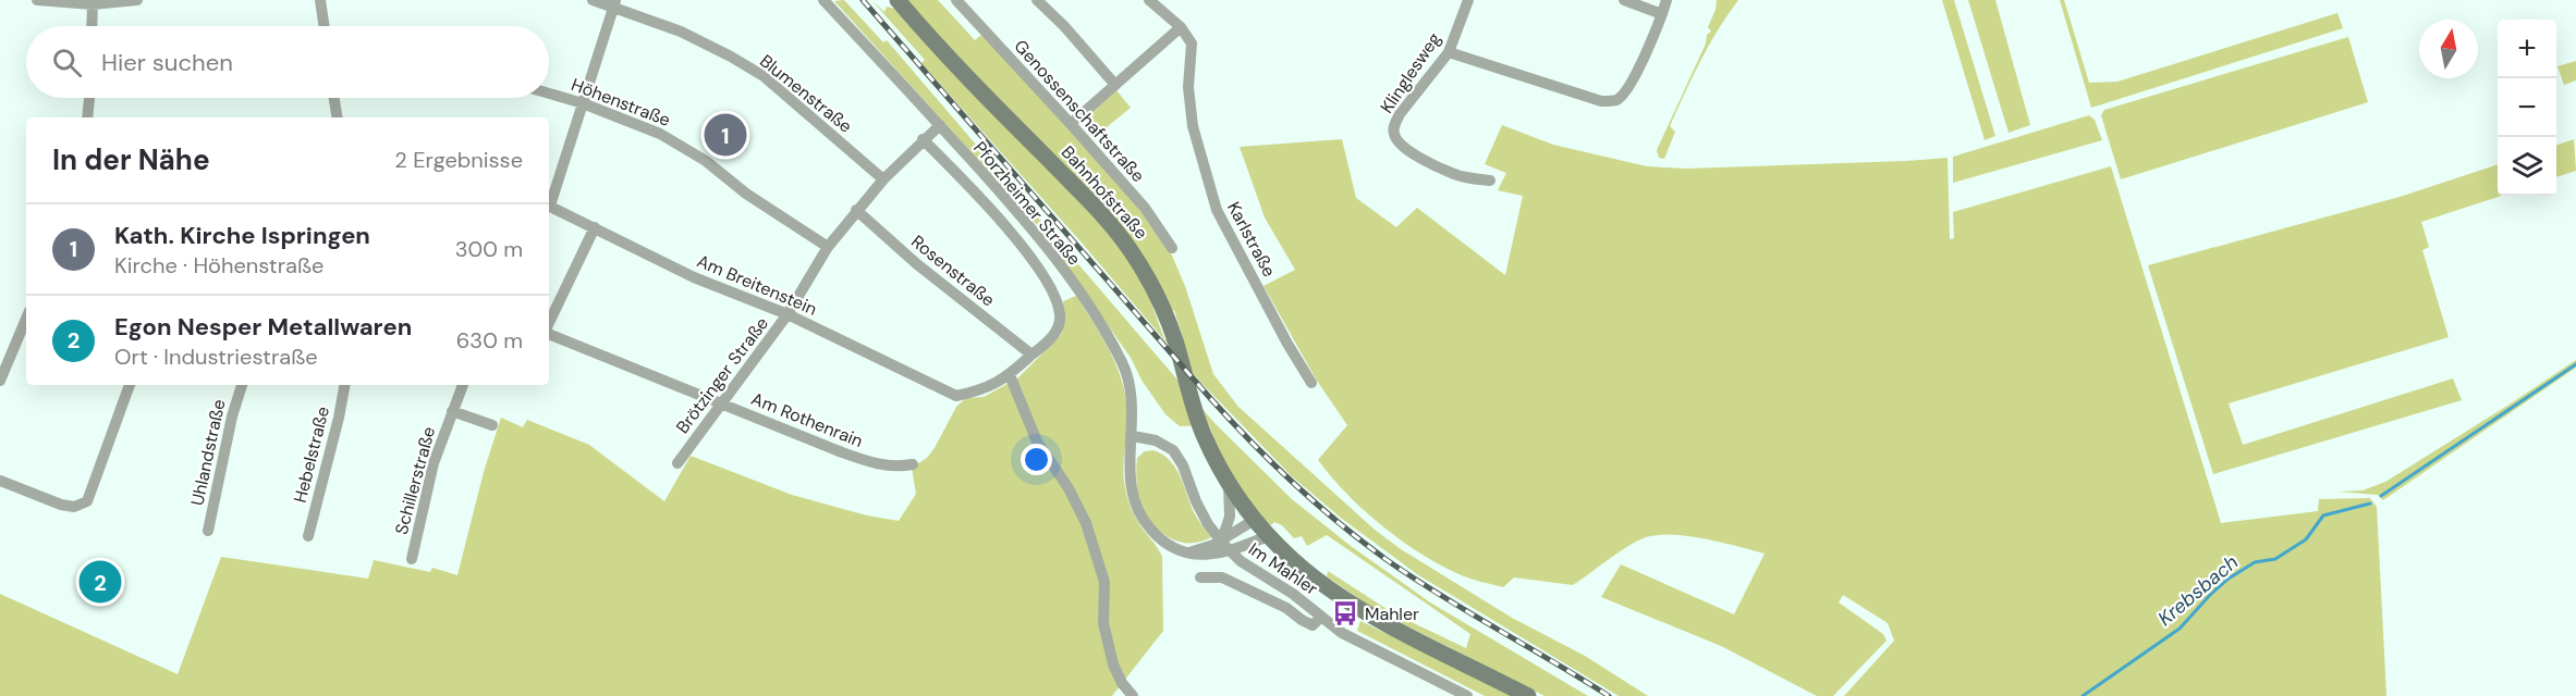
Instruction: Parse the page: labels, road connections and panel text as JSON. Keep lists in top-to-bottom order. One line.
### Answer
{"streets":{"main road":["Bahnhofstraße"],"street":["Klinglesweg","Blumenstraße","Höhenstraße","Genossenschaftstraße","Pforzheimer Straße","Karlstraße","Rosenstraße","Am Breitenstein","Brötzinger Straße","Am Rothenrain","Uhlandstraße","Hebelstraße","Schillerstraße","Im Mahler"]},"crossings":[["Blumenstraße","Brötzinger Straße"],["Höhenstraße","Brötzinger Straße"],["Bahnhofstraße","Pforzheimer Straße"],["Pforzheimer Straße","Brötzinger Straße"],["Pforzheimer Straße","Im Mahler"],["Rosenstraße","Brötzinger Straße"],["Am Breitenstein","Brötzinger Straße"],["Brötzinger Straße","Am Rothenrain"]],"water":["Krebsbach"],"places":{"bus stop":["Mahler"]},"north":"top","page":{"map_buttons":["+","−"],"search":"Hier suchen","pins":["1","2"],"heading":["In der Nähe","2 Ergebnisse"],"list":[{"mark":"1","name":"Kath. Kirche Ispringen","note":"Kirche · Höhenstraße","value":"300 m"},{"mark":"2","name":"Egon Nesper Metallwaren","note":"Ort · Industriestraße","value":"630 m"}]}}
